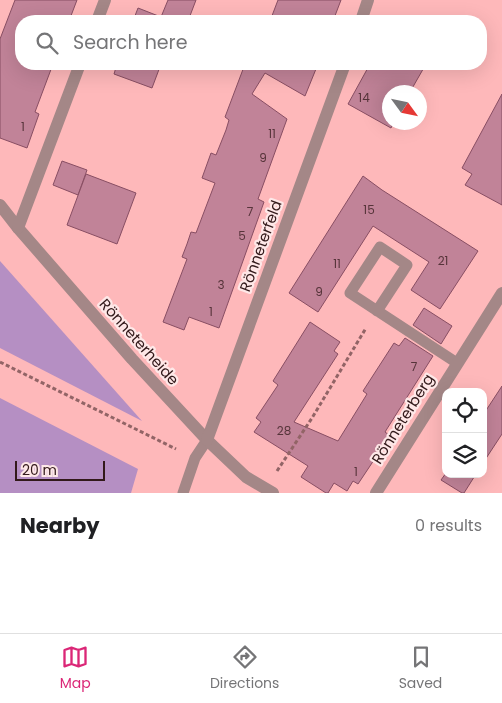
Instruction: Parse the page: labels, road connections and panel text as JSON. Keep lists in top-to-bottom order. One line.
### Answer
{"streets":{"street":["Rönneterfeld","Rönneterheide","Rönneterberg"]},"crossings":[["Rönneterfeld","Rönneterheide"]],"house_numbers":["14","1","11","9","15","7","5","21","11","3","9","1","7","28","1"],"scale_bar":"20 m","north":"bottom right","page":{"search":"Search here","scale":"20 m","heading":["Nearby","0 results"],"nav":["Map","Directions","Saved"]}}
